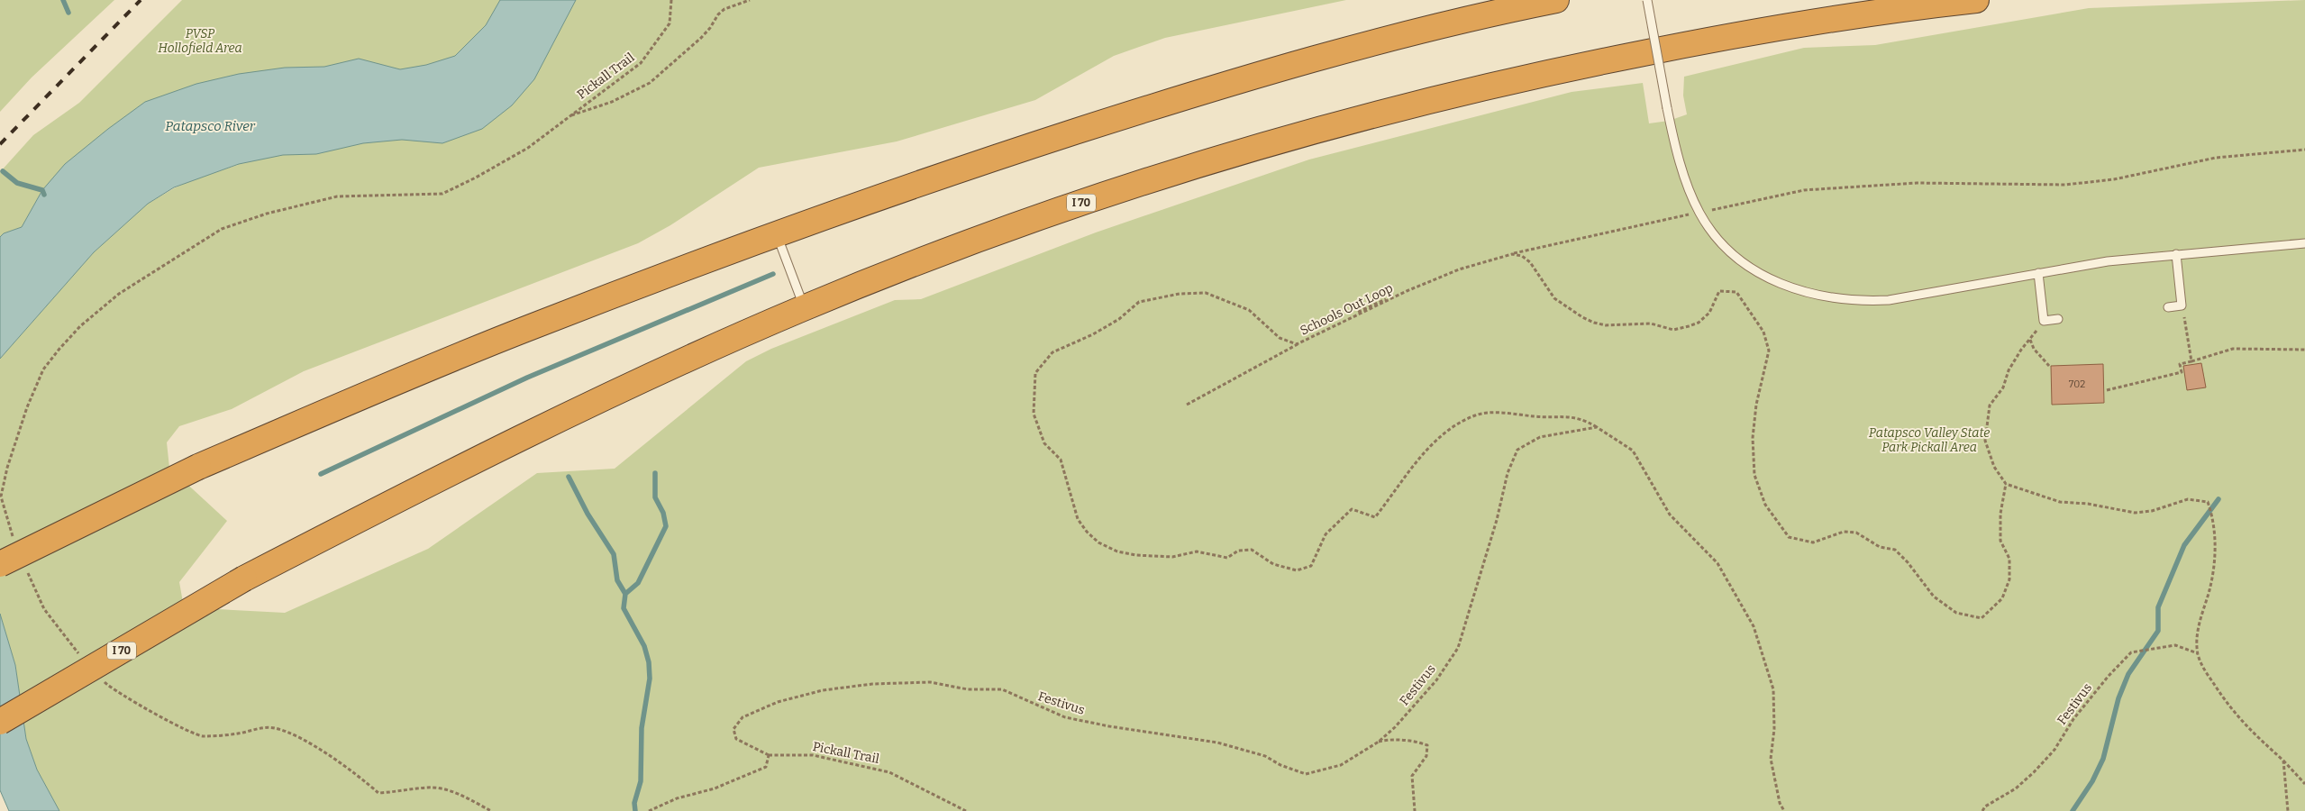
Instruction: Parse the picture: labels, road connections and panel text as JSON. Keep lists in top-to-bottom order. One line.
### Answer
{"streets":{"highway":["I 70"],"path":["Pickall Trail","Schools Out Loop","Festivus"]},"crossings":[["Pickall Trail","Festivus"],["Schools Out Loop","Festivus"]],"water":["Patapsco River"],"parks":["PVSP Hollofield Area","Patapsco Valley State Park Pickall Area"],"house_numbers":["702"]}
